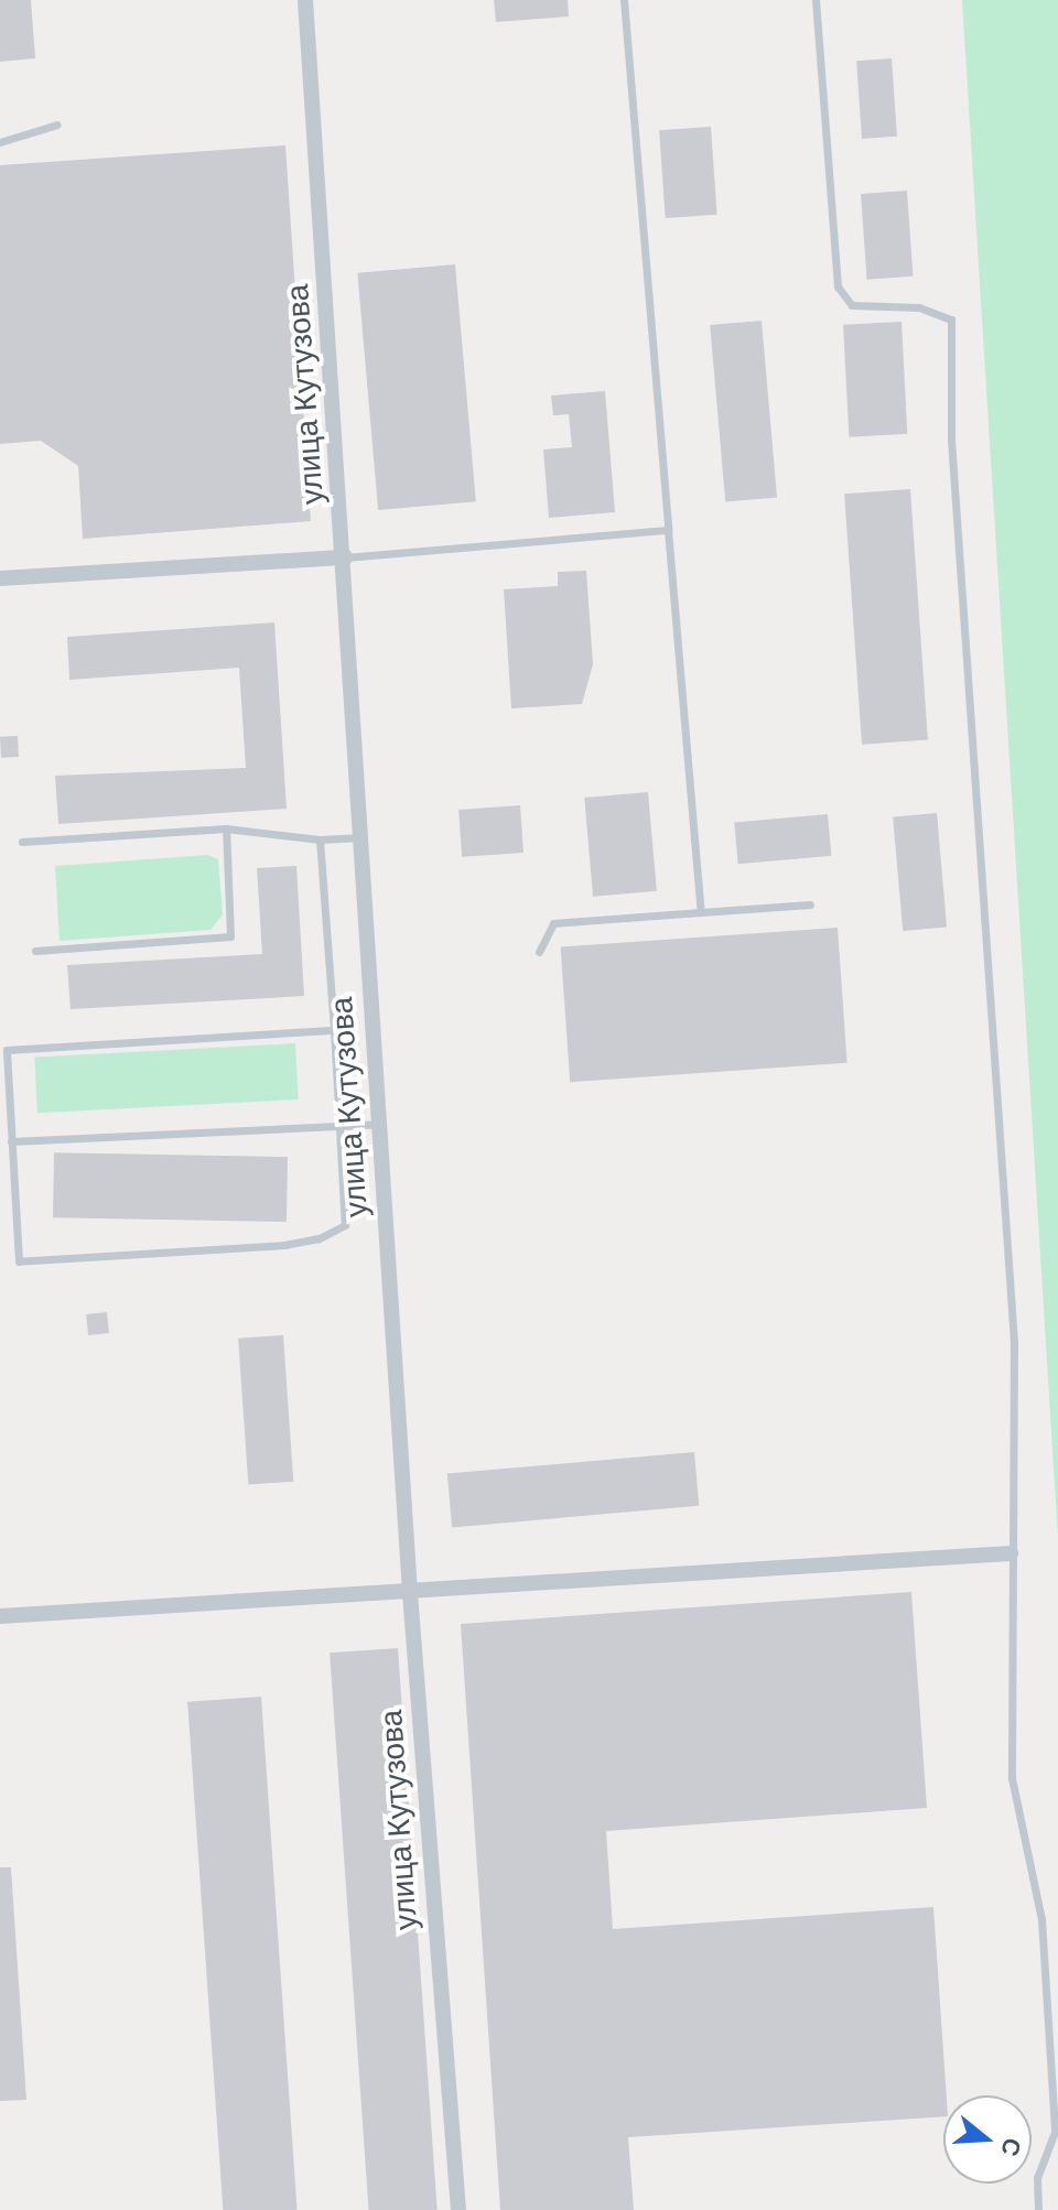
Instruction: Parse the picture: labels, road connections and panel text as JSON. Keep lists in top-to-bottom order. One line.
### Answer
{"streets":{"street":["улица Кутузова"]},"north":"right"}
